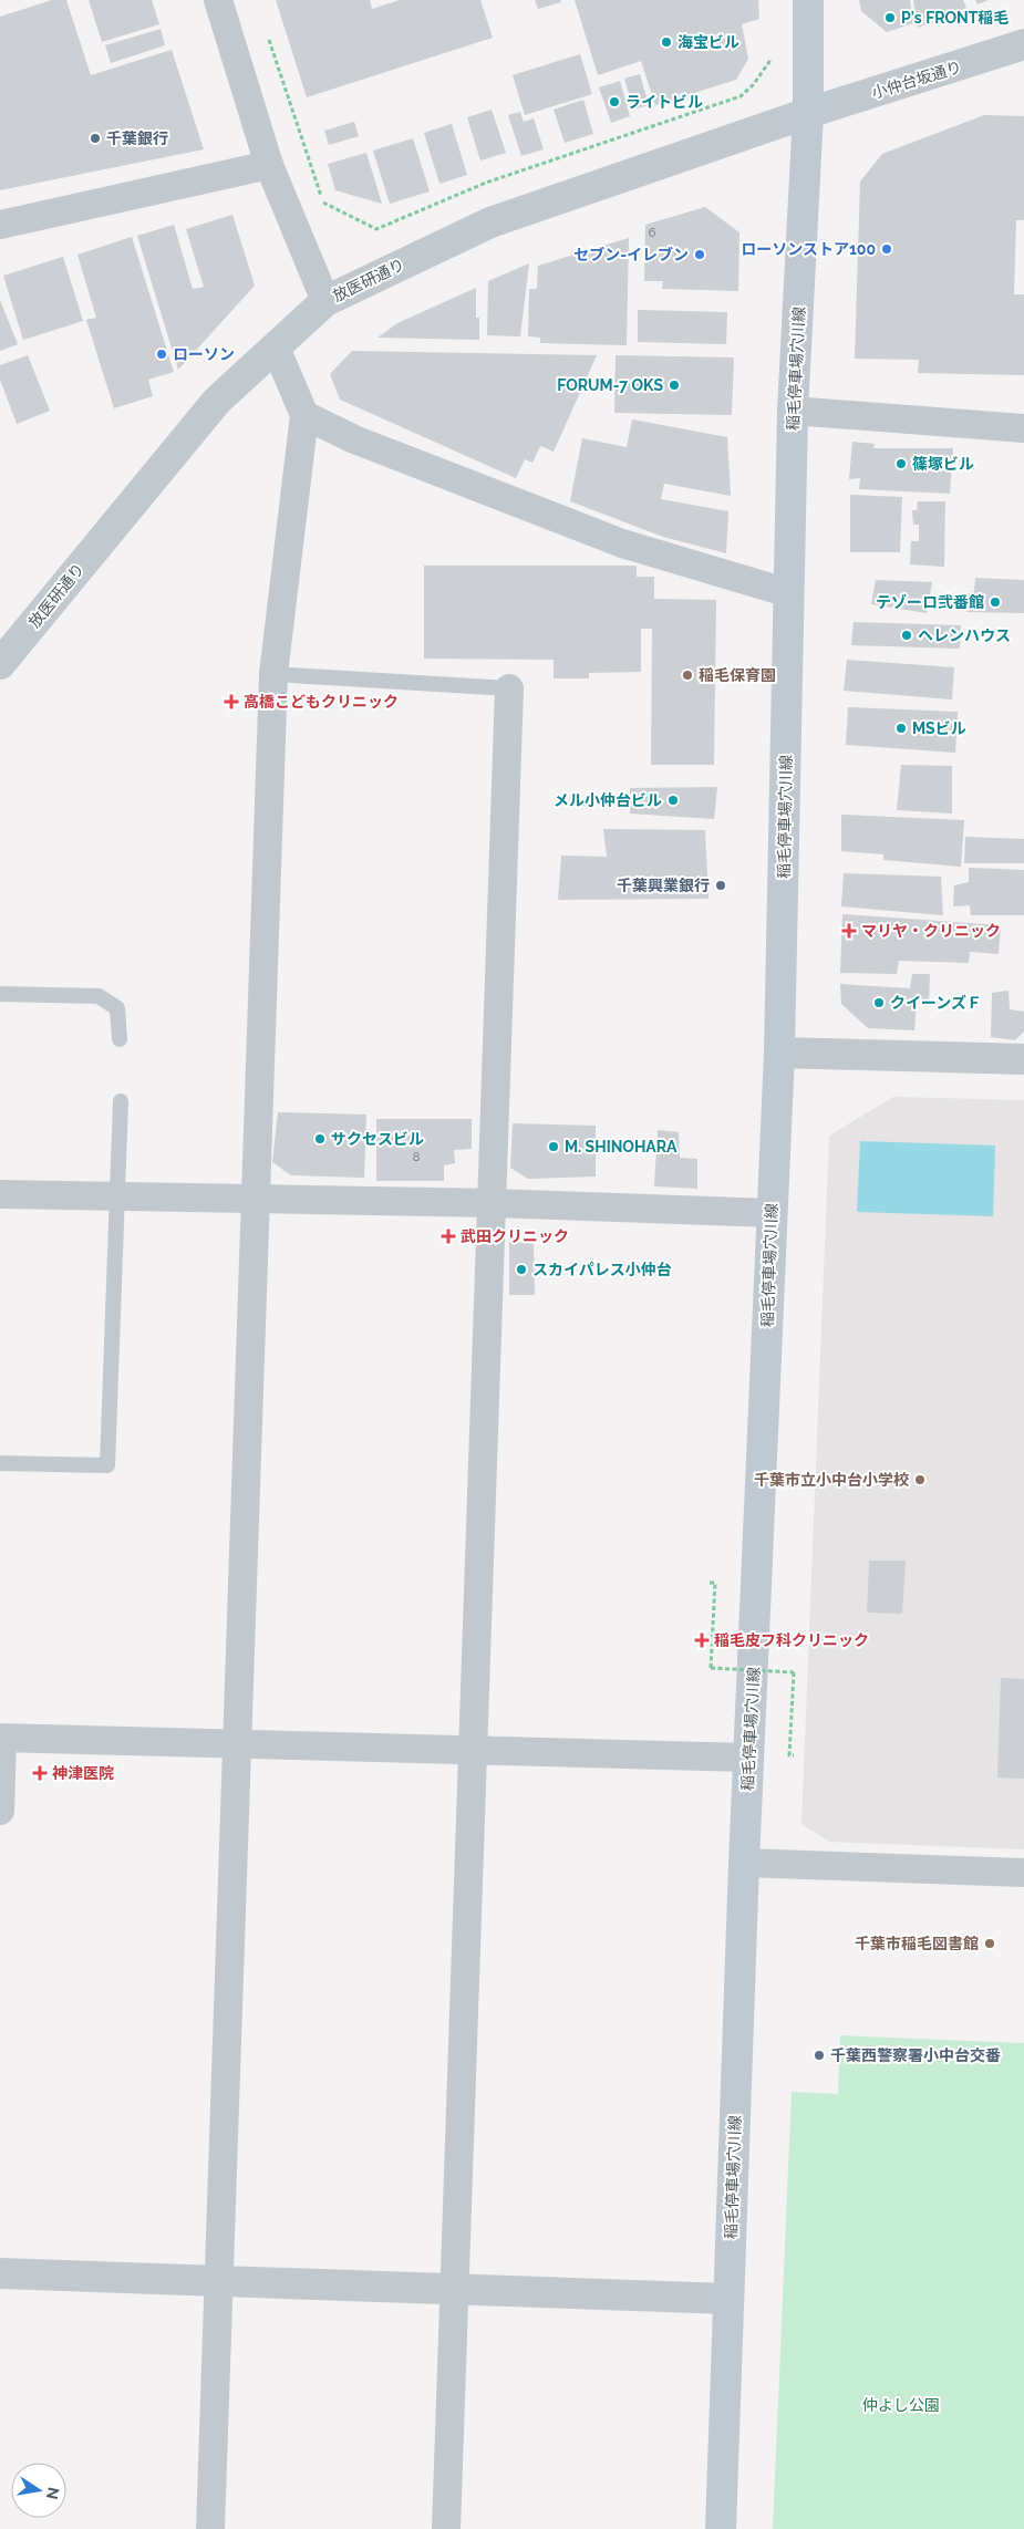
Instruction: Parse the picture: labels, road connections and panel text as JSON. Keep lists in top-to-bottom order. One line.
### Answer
{"streets":{"main road":["稲毛停車場穴川線"],"street":["小仲台坂通り","放医研通り"]},"crossings":[["小仲台坂通り","放医研通り"],["小仲台坂通り","稲毛停車場穴川線"],["放医研通り","稲毛停車場穴川線"]],"parks":["仲よし公園"],"places":{"other":["P's FRONT稲毛","海宝ビル","ライトビル","千葉銀行","ローソンストア100","セブン-イレブン","ローソン","FORUM-7 OKS","篠塚ビル","テゾーロ弐番館","ヘレンハウス","稲毛保育園","MSビル","メル小仲台ビル","千葉興業銀行","クイーンズＦ","サクセスビル","M. SHINOHARA","スカイパレス小仲台","千葉市立小中台小学校","千葉市稲毛図書館","千葉西警察署小中台交番"],"health":["高橋こどもクリニック","マリヤ・クリニック","武田クリニック","稲毛皮フ科クリニック","神津医院"]},"house_numbers":["6","8"],"north":"right"}
